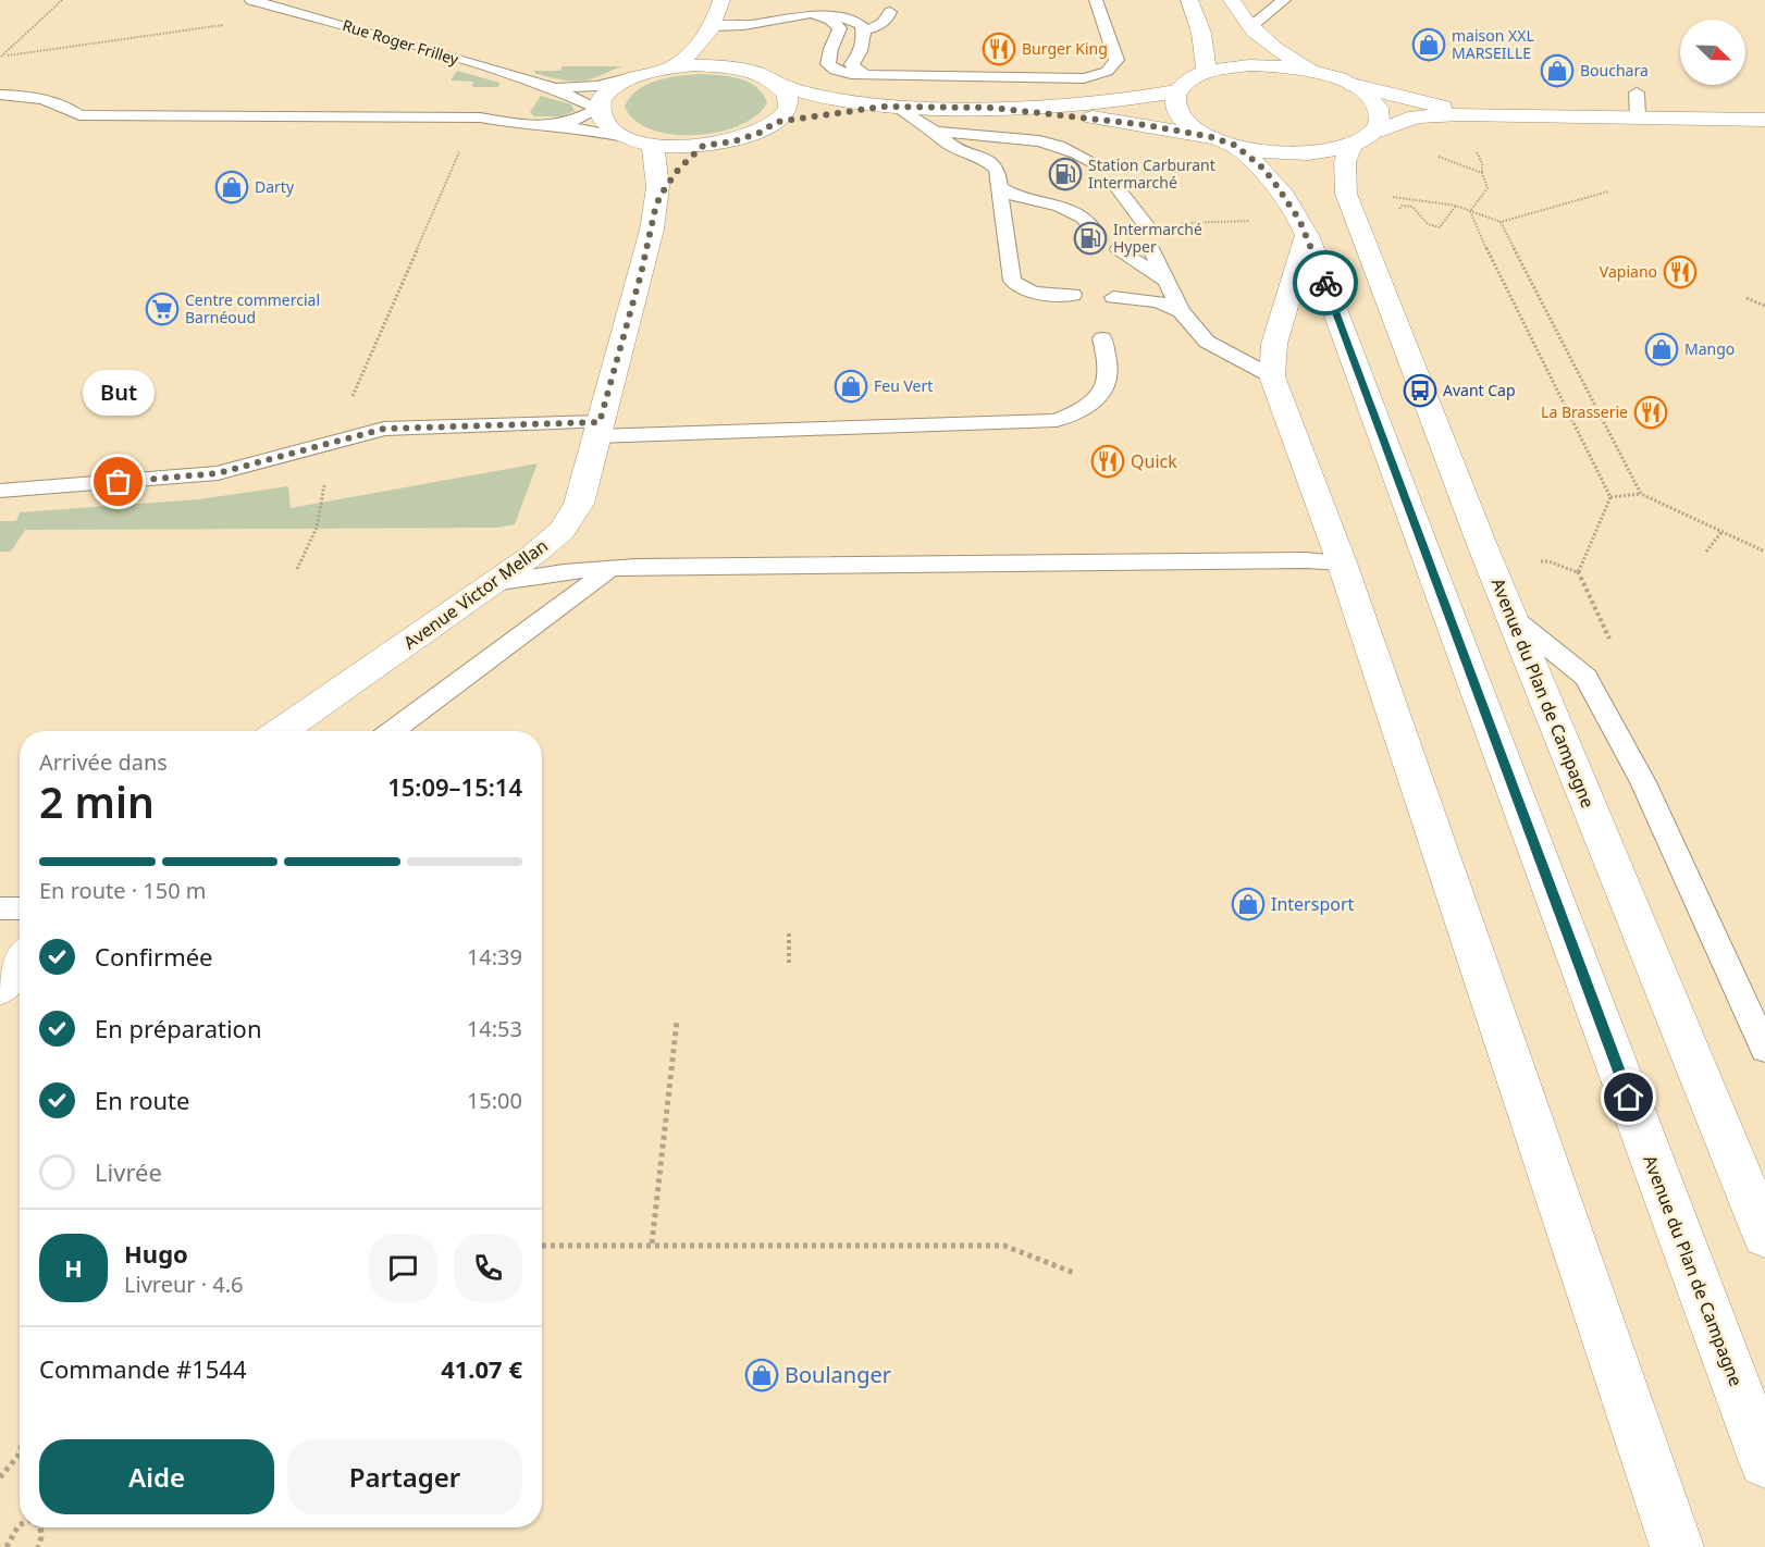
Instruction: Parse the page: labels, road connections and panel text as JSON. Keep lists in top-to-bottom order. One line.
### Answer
{"streets":{"street":["Avenue Victor Mellan","Avenue du Plan de Campagne"],"lane":["Rue Roger Frilley"]},"places":{"shop":["maison XXL MARSEILLE","Bouchara","Darty","Mango","Feu Vert","Intersport","Boulanger"],"restaurant":["Burger King","Vapiano","La Brasserie","Quick"],"fuel station":["Station Carburant Intermarché","Intermarché Hyper"],"supermarket":["Centre commercial Barnéoud"],"bus stop":["Avant Cap"],"other":["But"]},"north":"bottom right","page":{"bubble":"But","heading":["2 min","Arrivée dans","15:09–15:14"],"panel":["Hugo","Livreur · 4.6","Commande #1544","41.07 €"],"bar":"En route · 150 m","list":[["Confirmée","14:39"],["En préparation","14:53"],["En route","15:00"],"Livrée"],"round":"H","buttons":["Aide","Partager"]}}
